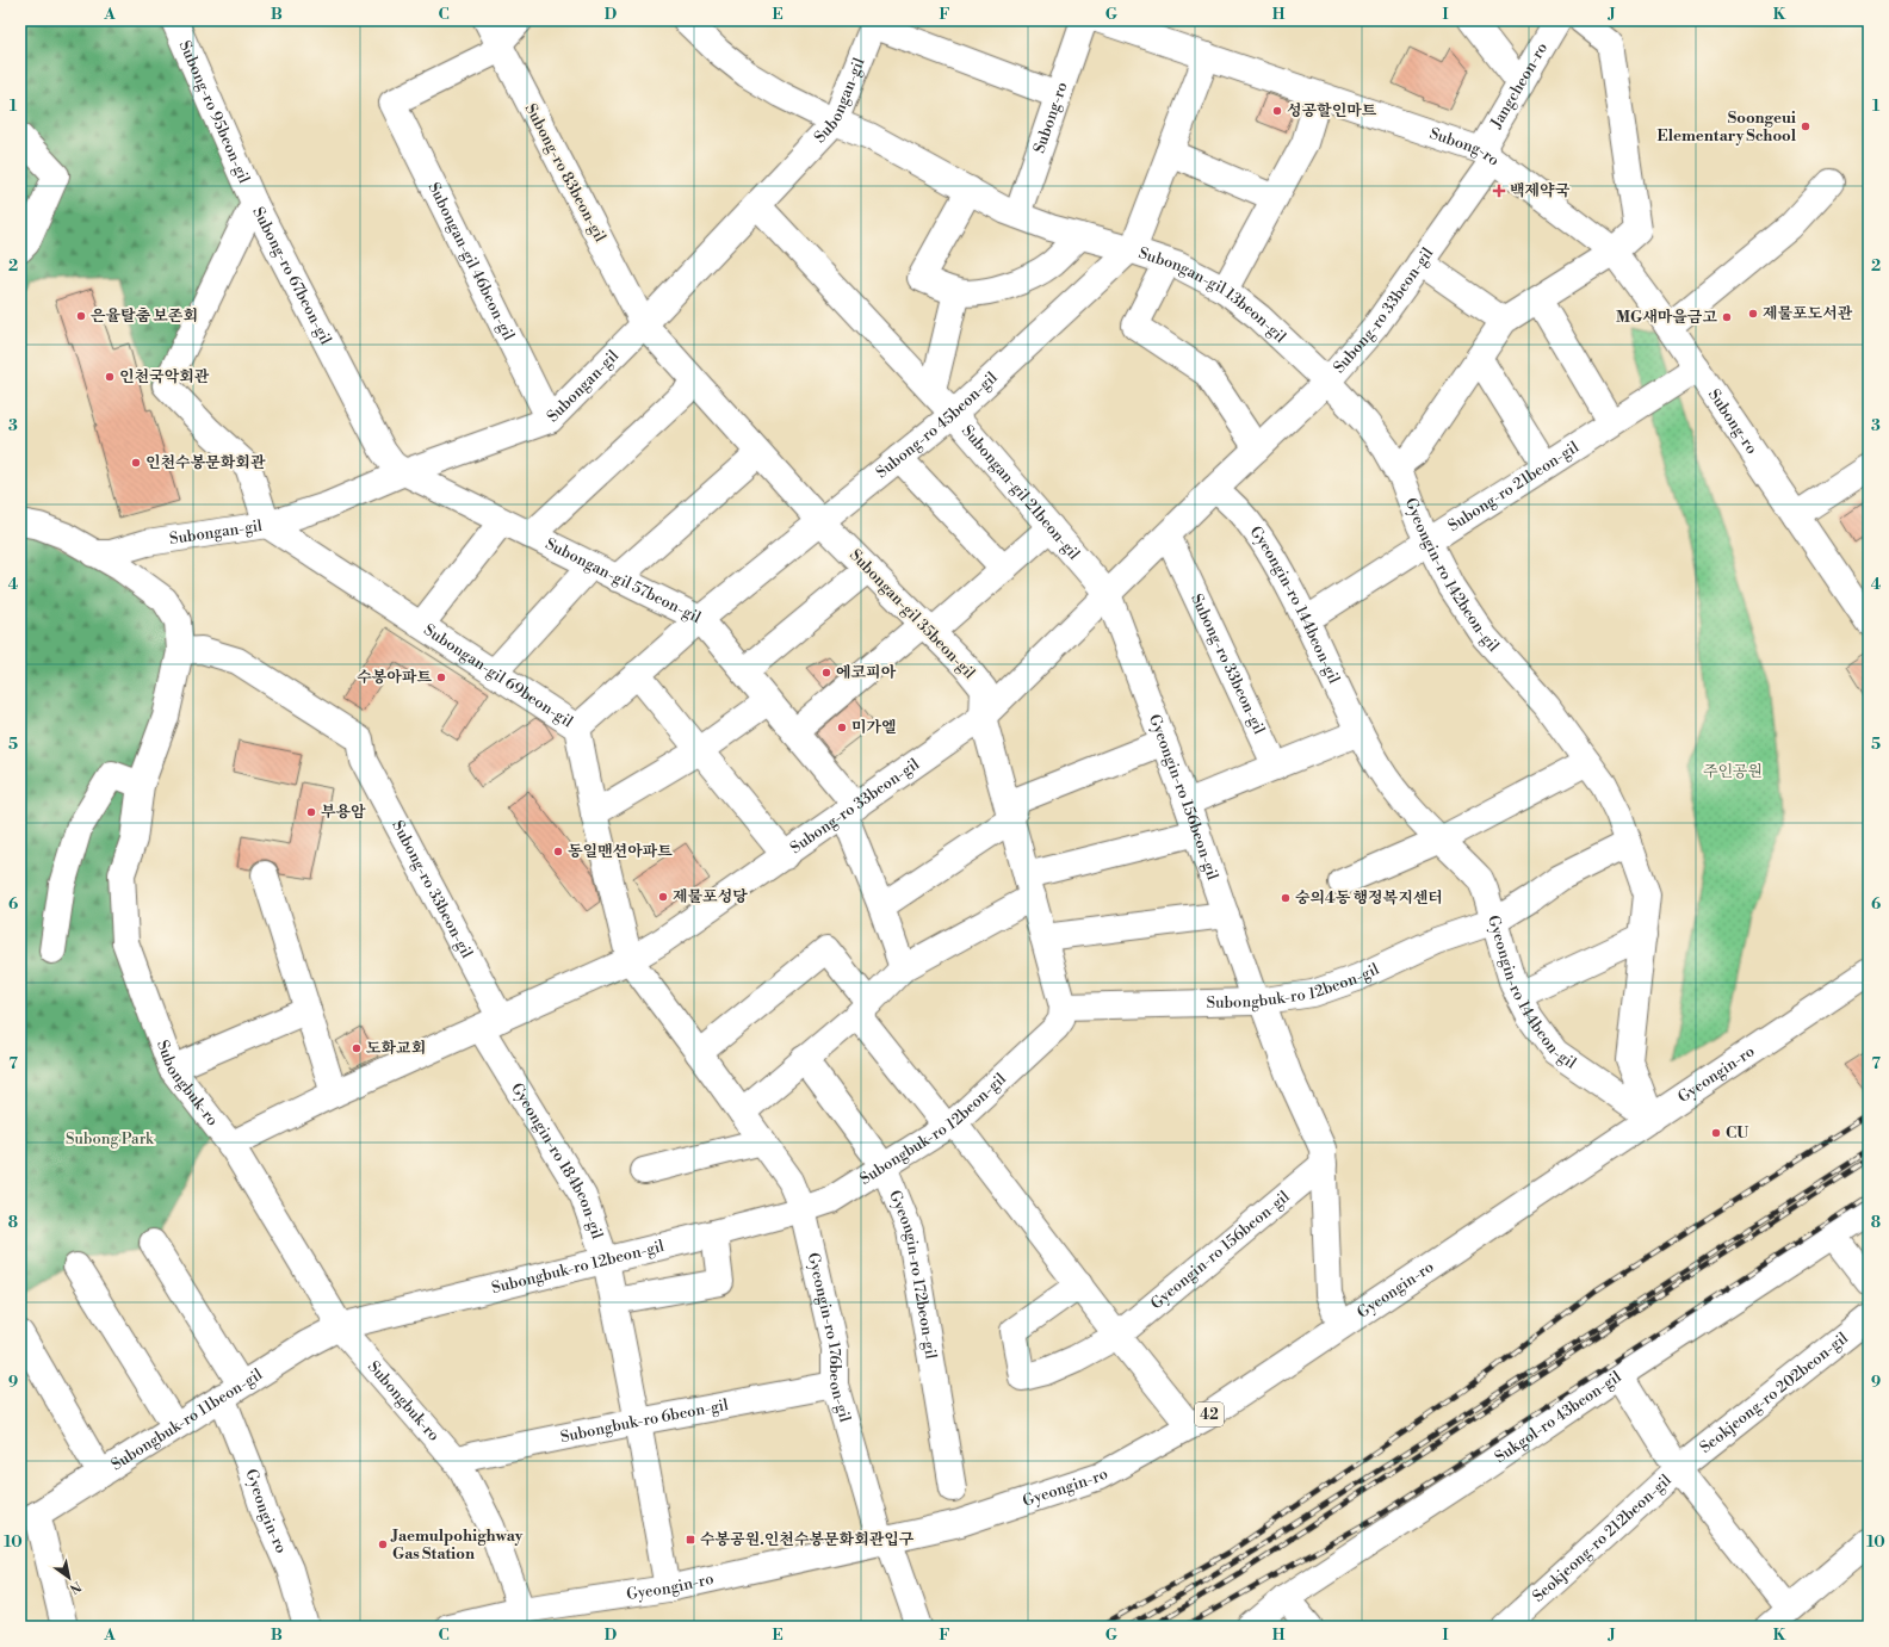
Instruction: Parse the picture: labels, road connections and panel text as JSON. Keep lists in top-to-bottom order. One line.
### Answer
{"streets":{"street":["Jangcheon-ro","Subongan-gil","Subong-ro 95beon-gil","Subong-ro","Subong-ro 83beon-gil","Subongan-gil 46beon-gil","Subong-ro 67beon-gil","Subongan-gil 13beon-gil","Subong-ro 33beon-gil","Subong-ro 45beon-gil","Subong-ro 21beon-gil","Subongan-gil 21beon-gil","Gyeongin-ro 142beon-gil","Subongan-gil 57beon-gil","Gyeongin-ro 144beon-gil","Subongan-gil 35beon-gil","Subongan-gil 69beon-gil","Gyeongin-ro 156beon-gil","Subongbuk-ro 12beon-gil","Gyeongin-ro","Subongbuk-ro","Gyeongin-ro 184beon-gil","Gyeongin-ro 172beon-gil","Gyeongin-ro 176beon-gil","Seokjeong-ro 202beon-gil","42","Sukgol-ro 43beon-gil","Subongbuk-ro 11beon-gil","Subongbuk-ro 6beon-gil","Seokjeong-ro 212beon-gil"]},"crossings":[["Jangcheon-ro","Subong-ro"],["Jangcheon-ro","Subong-ro 33beon-gil"],["Subongan-gil","Subong-ro"],["Subongan-gil","Subong-ro 83beon-gil"],["Subongan-gil","Subongan-gil 46beon-gil"],["Subongan-gil","Subong-ro 67beon-gil"],["Subongan-gil","Subongan-gil 13beon-gil"],["Subongan-gil","Subongan-gil 21beon-gil"],["Subongan-gil","Subongan-gil 57beon-gil"],["Subongan-gil","Subongan-gil 35beon-gil"],["Subongan-gil","Subongan-gil 69beon-gil"],["Subongan-gil","Subongbuk-ro"],["Subong-ro 95beon-gil","Subong-ro 67beon-gil"],["Subong-ro","Subongan-gil 13beon-gil"],["Subong-ro","Subong-ro 33beon-gil"],["Subong-ro","Subong-ro 45beon-gil"],["Subong-ro","Subong-ro 21beon-gil"],["Subong-ro 83beon-gil","Subongan-gil 46beon-gil"],["Subong-ro 83beon-gil","Subongan-gil 35beon-gil"],["Subong-ro 67beon-gil","Subongan-gil 57beon-gil"],["Subong-ro 67beon-gil","Subongan-gil 69beon-gil"],["Subongan-gil 13beon-gil","Subong-ro 33beon-gil"],["Subongan-gil 13beon-gil","Subong-ro 45beon-gil"],["Subongan-gil 13beon-gil","Gyeongin-ro 142beon-gil"],["Subong-ro 33beon-gil","Subongan-gil 21beon-gil"],["Subong-ro 33beon-gil","Gyeongin-ro 142beon-gil"],["Subong-ro 33beon-gil","Subongan-gil 57beon-gil"],["Subong-ro 33beon-gil","Gyeongin-ro 144beon-gil"],["Subong-ro 33beon-gil","Subongan-gil 35beon-gil"],["Subong-ro 33beon-gil","Subongan-gil 69beon-gil"],["Subong-ro 33beon-gil","Gyeongin-ro 156beon-gil"],["Subong-ro 33beon-gil","Subongbuk-ro"],["Subong-ro 33beon-gil","Gyeongin-ro 184beon-gil"],["Subong-ro 33beon-gil","Gyeongin-ro 176beon-gil"],["Subong-ro 45beon-gil","Subongan-gil 21beon-gil"],["Subong-ro 45beon-gil","Subongan-gil 57beon-gil"],["Subong-ro 45beon-gil","Subongan-gil 35beon-gil"],["Subong-ro 45beon-gil","Subongan-gil 69beon-gil"],["Subong-ro 21beon-gil","Gyeongin-ro 142beon-gil"],["Subong-ro 21beon-gil","Gyeongin-ro 144beon-gil"],["Subongan-gil 21beon-gil","Gyeongin-ro 156beon-gil"],["Gyeongin-ro 142beon-gil","Gyeongin-ro 144beon-gil"],["Gyeongin-ro 142beon-gil","Gyeongin-ro"],["Gyeongin-ro 144beon-gil","Subongbuk-ro 12beon-gil"],["Gyeongin-ro 144beon-gil","Gyeongin-ro"],["Subongan-gil 35beon-gil","Subongbuk-ro 12beon-gil"],["Subongan-gil 69beon-gil","Gyeongin-ro 176beon-gil"],["Gyeongin-ro 156beon-gil","Subongbuk-ro 12beon-gil"],["Gyeongin-ro 156beon-gil","Gyeongin-ro"],["Subongbuk-ro 12beon-gil","Subongbuk-ro"],["Subongbuk-ro 12beon-gil","Gyeongin-ro 184beon-gil"],["Subongbuk-ro 12beon-gil","Gyeongin-ro 172beon-gil"],["Subongbuk-ro 12beon-gil","Gyeongin-ro 176beon-gil"],["Subongbuk-ro 12beon-gil","Subongbuk-ro 11beon-gil"],["Gyeongin-ro","Subongbuk-ro"],["Gyeongin-ro","Gyeongin-ro 184beon-gil"],["Gyeongin-ro","Gyeongin-ro 176beon-gil"],["Gyeongin-ro","Subongbuk-ro 11beon-gil"],["Subongbuk-ro","Subongbuk-ro 11beon-gil"],["Subongbuk-ro","Subongbuk-ro 6beon-gil"],["Gyeongin-ro 184beon-gil","Subongbuk-ro 6beon-gil"],["Gyeongin-ro 176beon-gil","Subongbuk-ro 6beon-gil"],["Seokjeong-ro 202beon-gil","Seokjeong-ro 212beon-gil"],["Sukgol-ro 43beon-gil","Seokjeong-ro 212beon-gil"]],"parks":["주인공원","Subong Park"],"places":{"other":["성공할인마트","Soongeui Elementary School","제물포도서관","은율탈춤 보존회","MG새마을금고","인천국악회관","인천수봉문화회관","에코피아","수봉아파트","미가엘","부용암","동일맨션아파트","제물포성당","숭의4동 행정복지센터","도화교회","CU","Jaemulpohighway Gas Station"],"health":["백제약국"],"transit":["수봉공원.인천수봉문화회관입구"]},"north":"bottom right","grid":{"columns":["A","B","C","D","E","F","G","H","I","J","K"],"rows":["1","2","3","4","5","6","7","8","9","10"]}}
